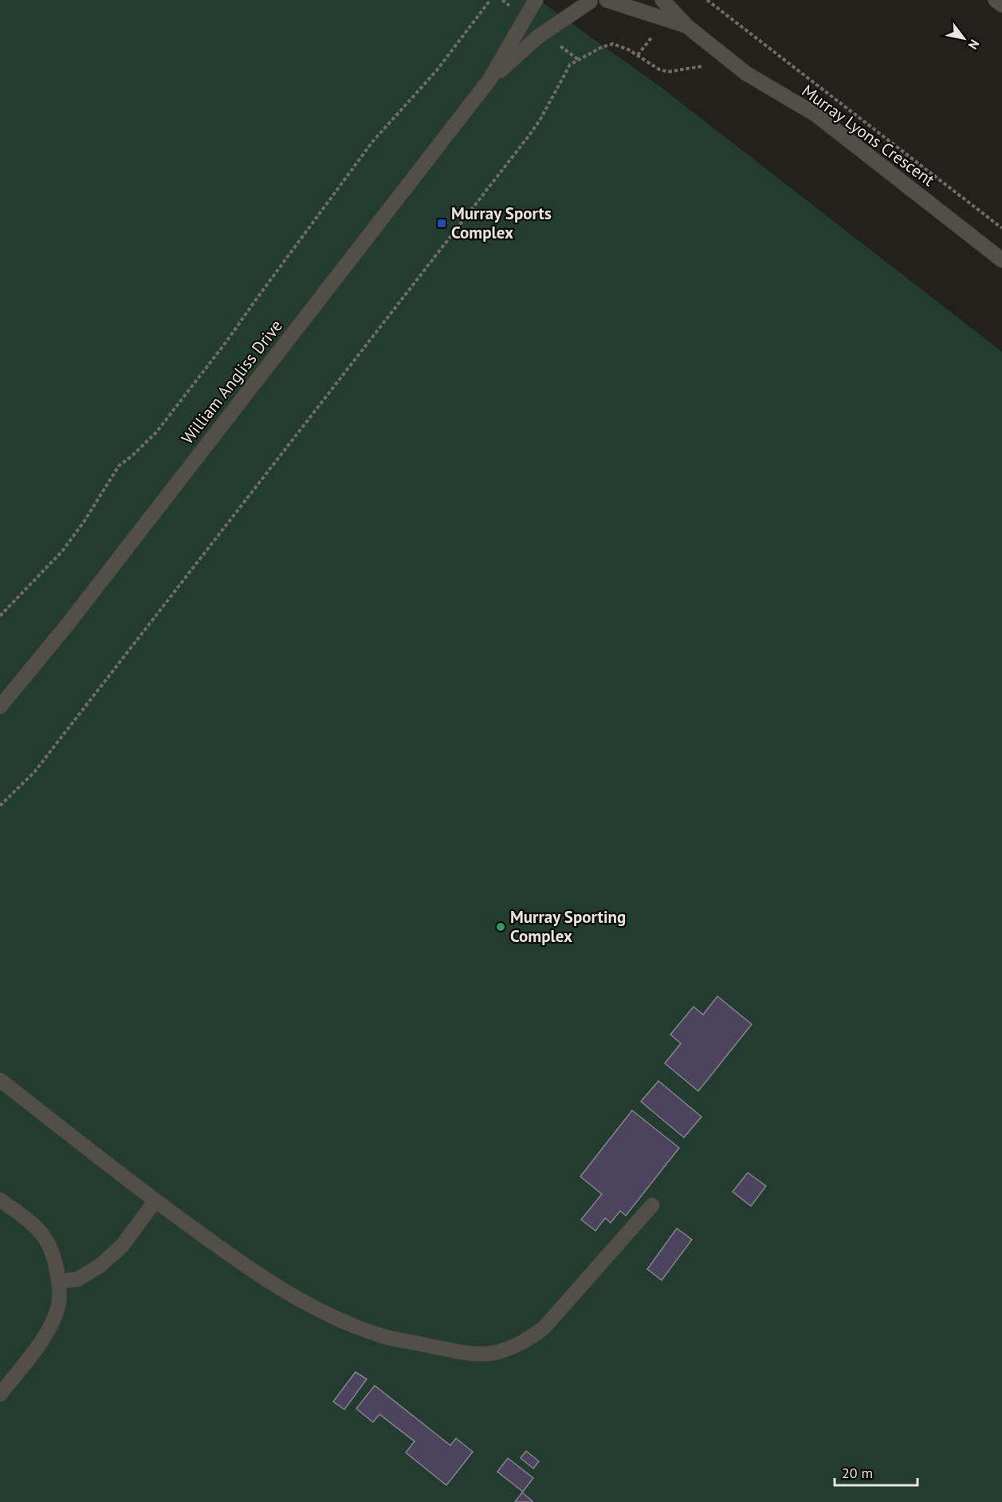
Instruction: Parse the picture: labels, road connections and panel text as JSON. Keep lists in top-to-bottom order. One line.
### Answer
{"streets":{"street":["Murray Lyons Crescent","William Angliss Drive"]},"places":{"transit":["Murray Sports Complex"],"other":["Murray Sporting Complex"]},"scale_bar":"20 m","north":"bottom right"}
